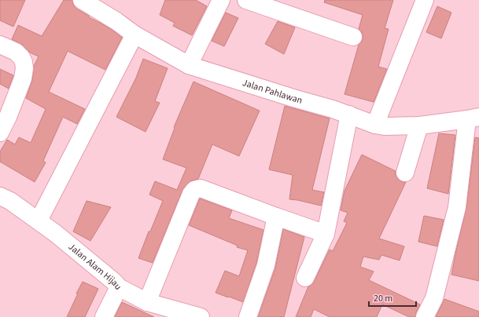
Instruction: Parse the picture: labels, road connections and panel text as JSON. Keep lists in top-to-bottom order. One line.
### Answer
{"streets":{"street":["Jalan Pahlawan","Jalan Alam Hijau"]},"scale_bar":"20 m"}
